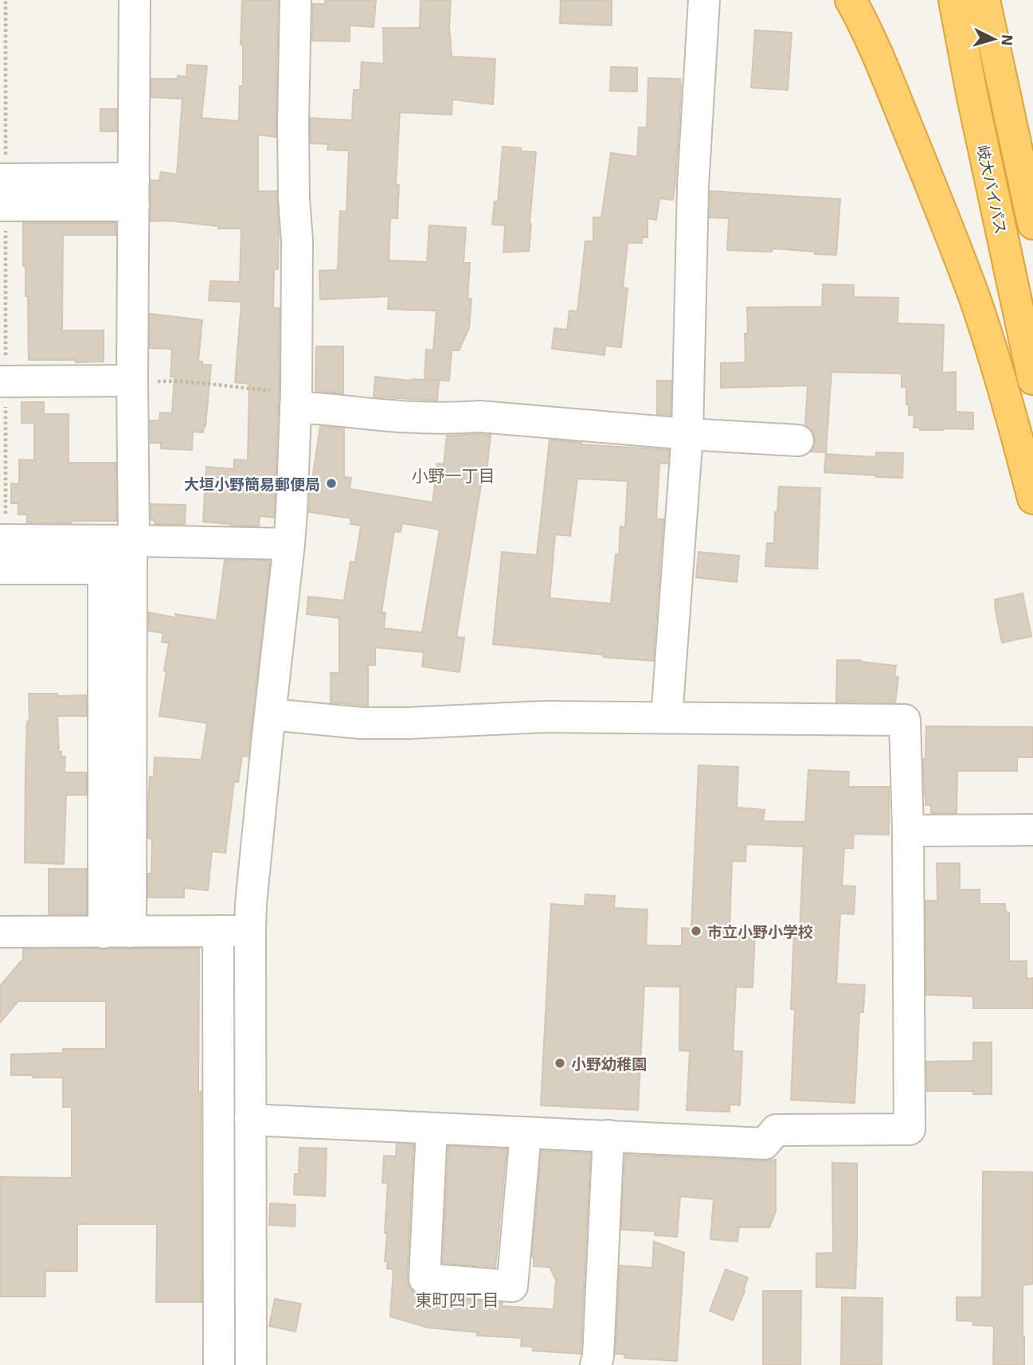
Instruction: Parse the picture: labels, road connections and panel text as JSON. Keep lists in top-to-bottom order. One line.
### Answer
{"streets":{"highway":["岐大バイパス"]},"districts":["小野一丁目","東町四丁目"],"places":["大垣小野簡易郵便局","市立小野小学校","小野幼稚園"],"north":"right"}
